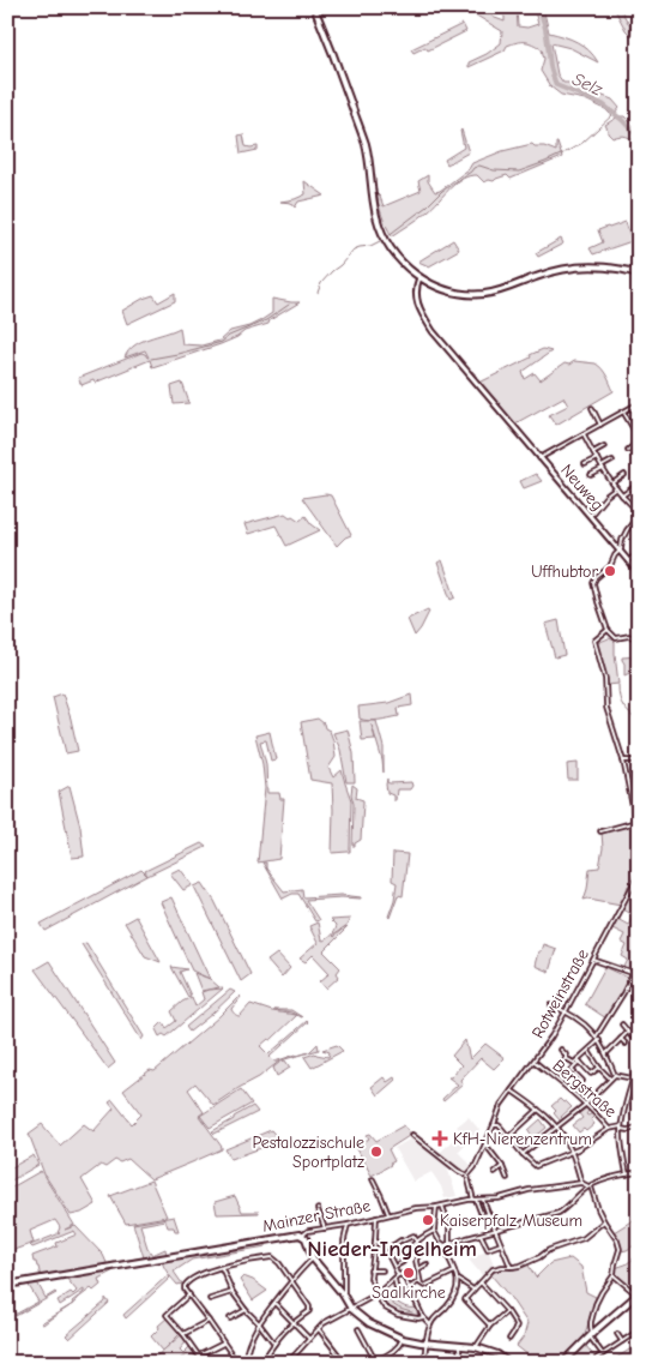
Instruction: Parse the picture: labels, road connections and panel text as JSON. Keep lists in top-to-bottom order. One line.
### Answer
{"streets":{"main road":["Mainzer Straße"],"street":["Neuweg","Rotweinstraße","Bergstraße"]},"crossings":[["Rotweinstraße","Bergstraße"]],"districts":["Nieder-Ingelheim"],"water":["Selz"],"places":{"other":["Uffhubtor","Pestalozzischule Sportplatz","Kaiserpfalz Museum","Saalkirche"],"health":["KfH-Nierenzentrum"]}}
